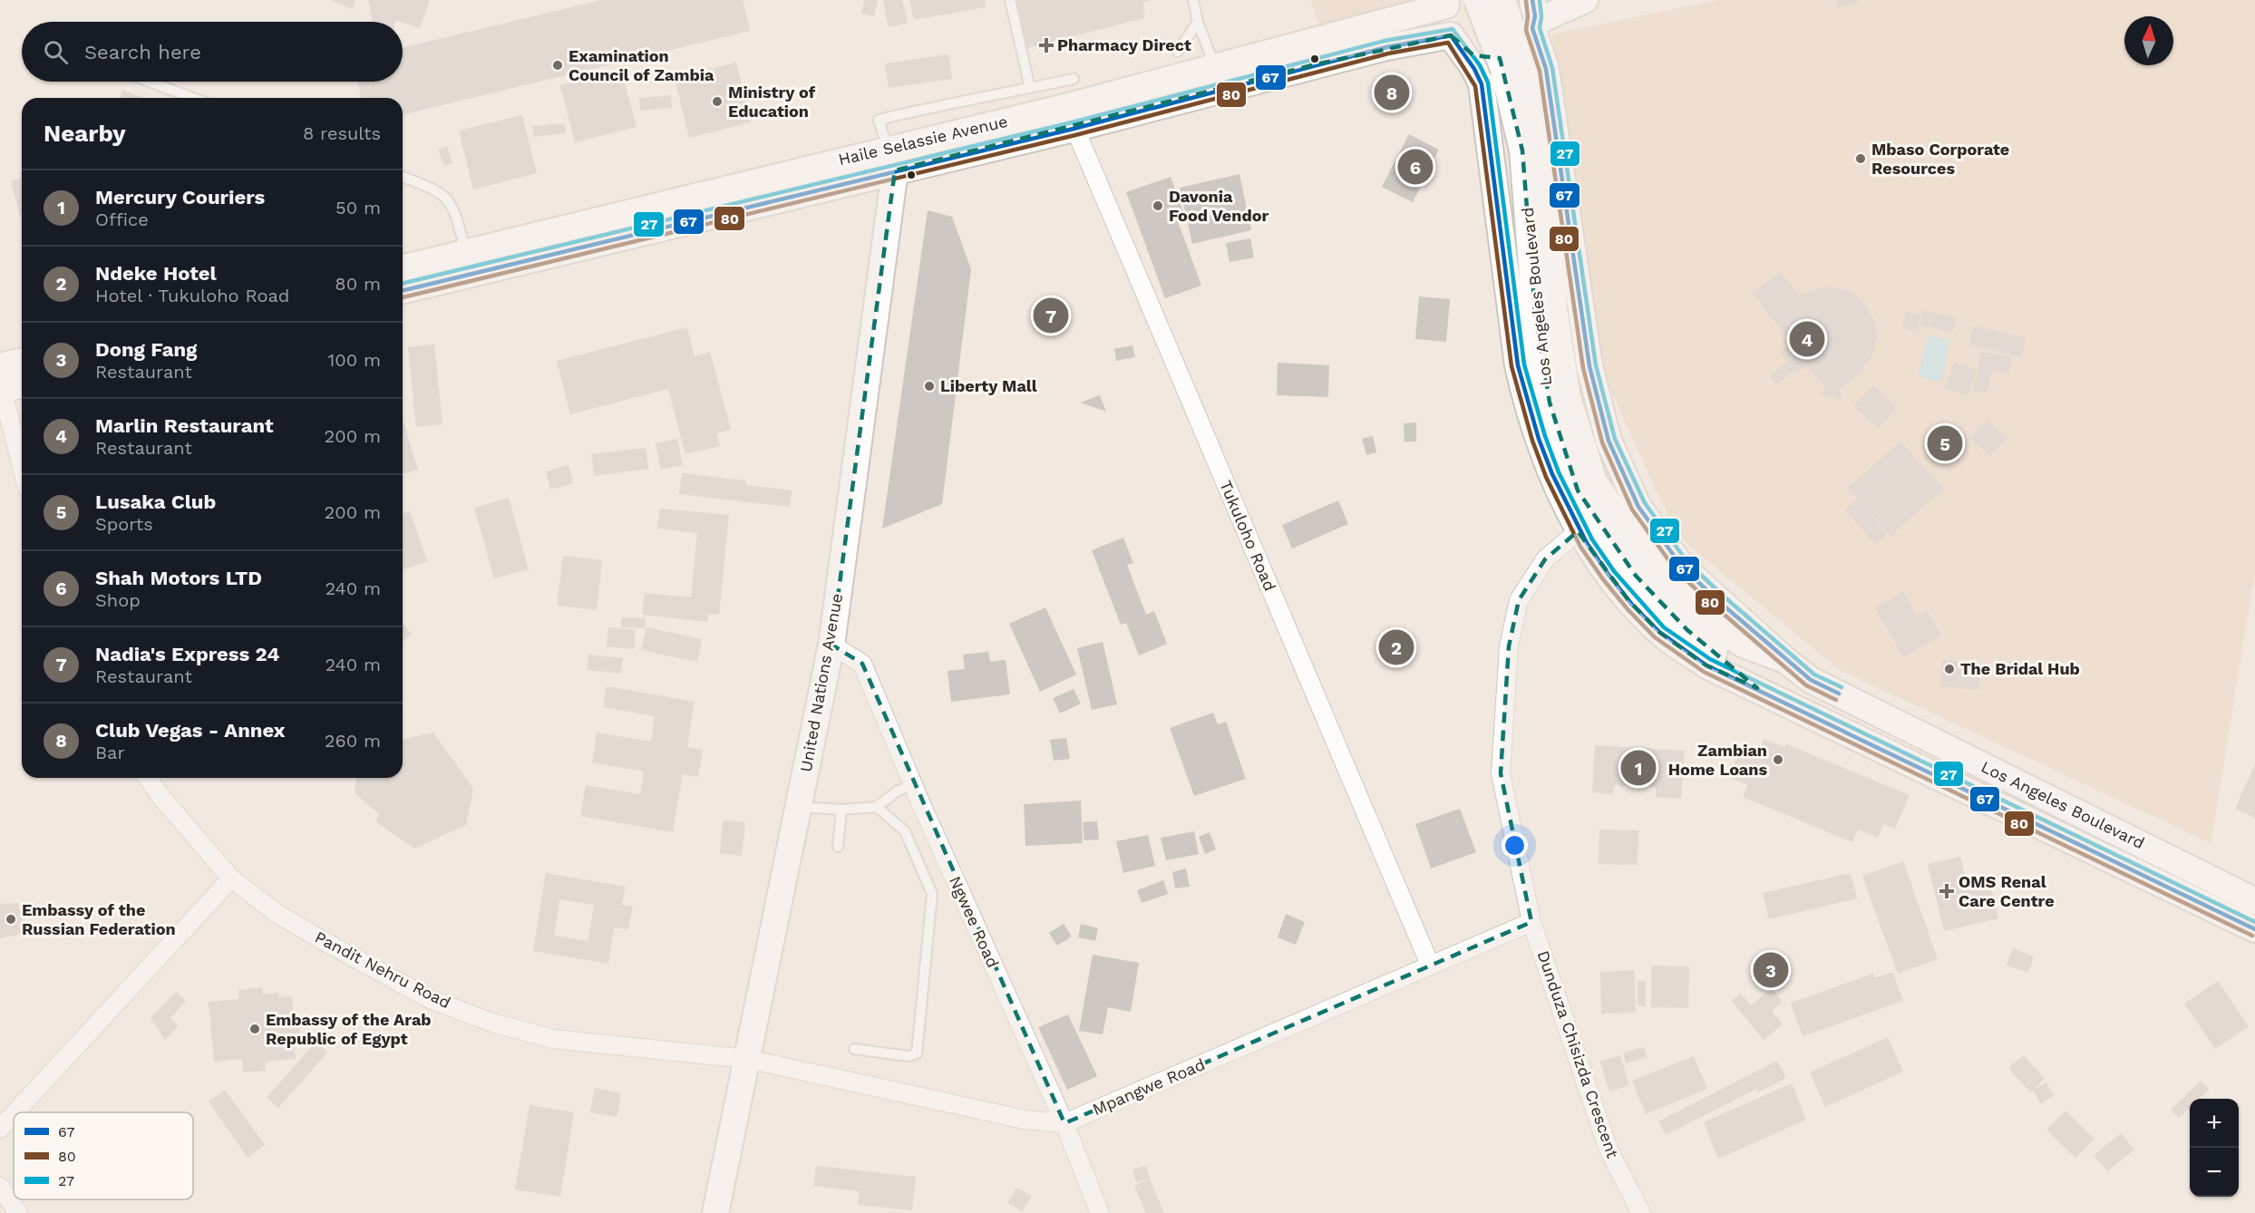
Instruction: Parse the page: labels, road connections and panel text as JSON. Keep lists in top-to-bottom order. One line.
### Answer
{"streets":{"main road":["Haile Selassie Avenue","Los Angeles Boulevard","United Nations Avenue"],"street":["Tukuloho Road","Ngwee Road","Pandit Nehru Road","Dunduza Chisizda Crescent","Mpangwe Road"]},"crossings":[["Haile Selassie Avenue","Los Angeles Boulevard"],["Haile Selassie Avenue","Tukuloho Road"],["Haile Selassie Avenue","United Nations Avenue"],["Los Angeles Boulevard","Dunduza Chisizda Crescent"],["Tukuloho Road","Mpangwe Road"],["United Nations Avenue","Ngwee Road"],["United Nations Avenue","Pandit Nehru Road"],["United Nations Avenue","Mpangwe Road"],["Ngwee Road","Mpangwe Road"],["Pandit Nehru Road","Mpangwe Road"],["Dunduza Chisizda Crescent","Mpangwe Road"]],"places":{"health":["Pharmacy Direct","OMS Renal Care Centre"],"other":["Examination Council of Zambia","Ministry of Education","Mbaso Corporate Resources","Davonia Food Vendor","Liberty Mall","The Bridal Hub","Zambian Home Loans","Embassy of the Russian Federation","Embassy of the Arab Republic of Egypt"]},"lines":["transit line 67","transit line 27","transit line 80"],"legend":["67","80","27"],"north":"top","page":{"search":"Search here","pins":["8","6","7","4","5","2","1","3"],"heading":["Nearby","8 results"],"list":[{"mark":"1","name":"Mercury Couriers","note":"Office","value":"50 m"},{"mark":"2","name":"Ndeke Hotel","note":"Hotel · Tukuloho Road","value":"80 m"},{"mark":"3","name":"Dong Fang","note":"Restaurant","value":"100 m"},{"mark":"4","name":"Marlin Restaurant","note":"Restaurant","value":"200 m"},{"mark":"5","name":"Lusaka Club","note":"Sports","value":"200 m"},{"mark":"6","name":"Shah Motors LTD","note":"Shop","value":"240 m"},{"mark":"7","name":"Nadia's Express 24","note":"Restaurant","value":"240 m"},{"mark":"8","name":"Club Vegas - Annex","note":"Bar","value":"260 m"}],"map_buttons":["+","−"]}}
